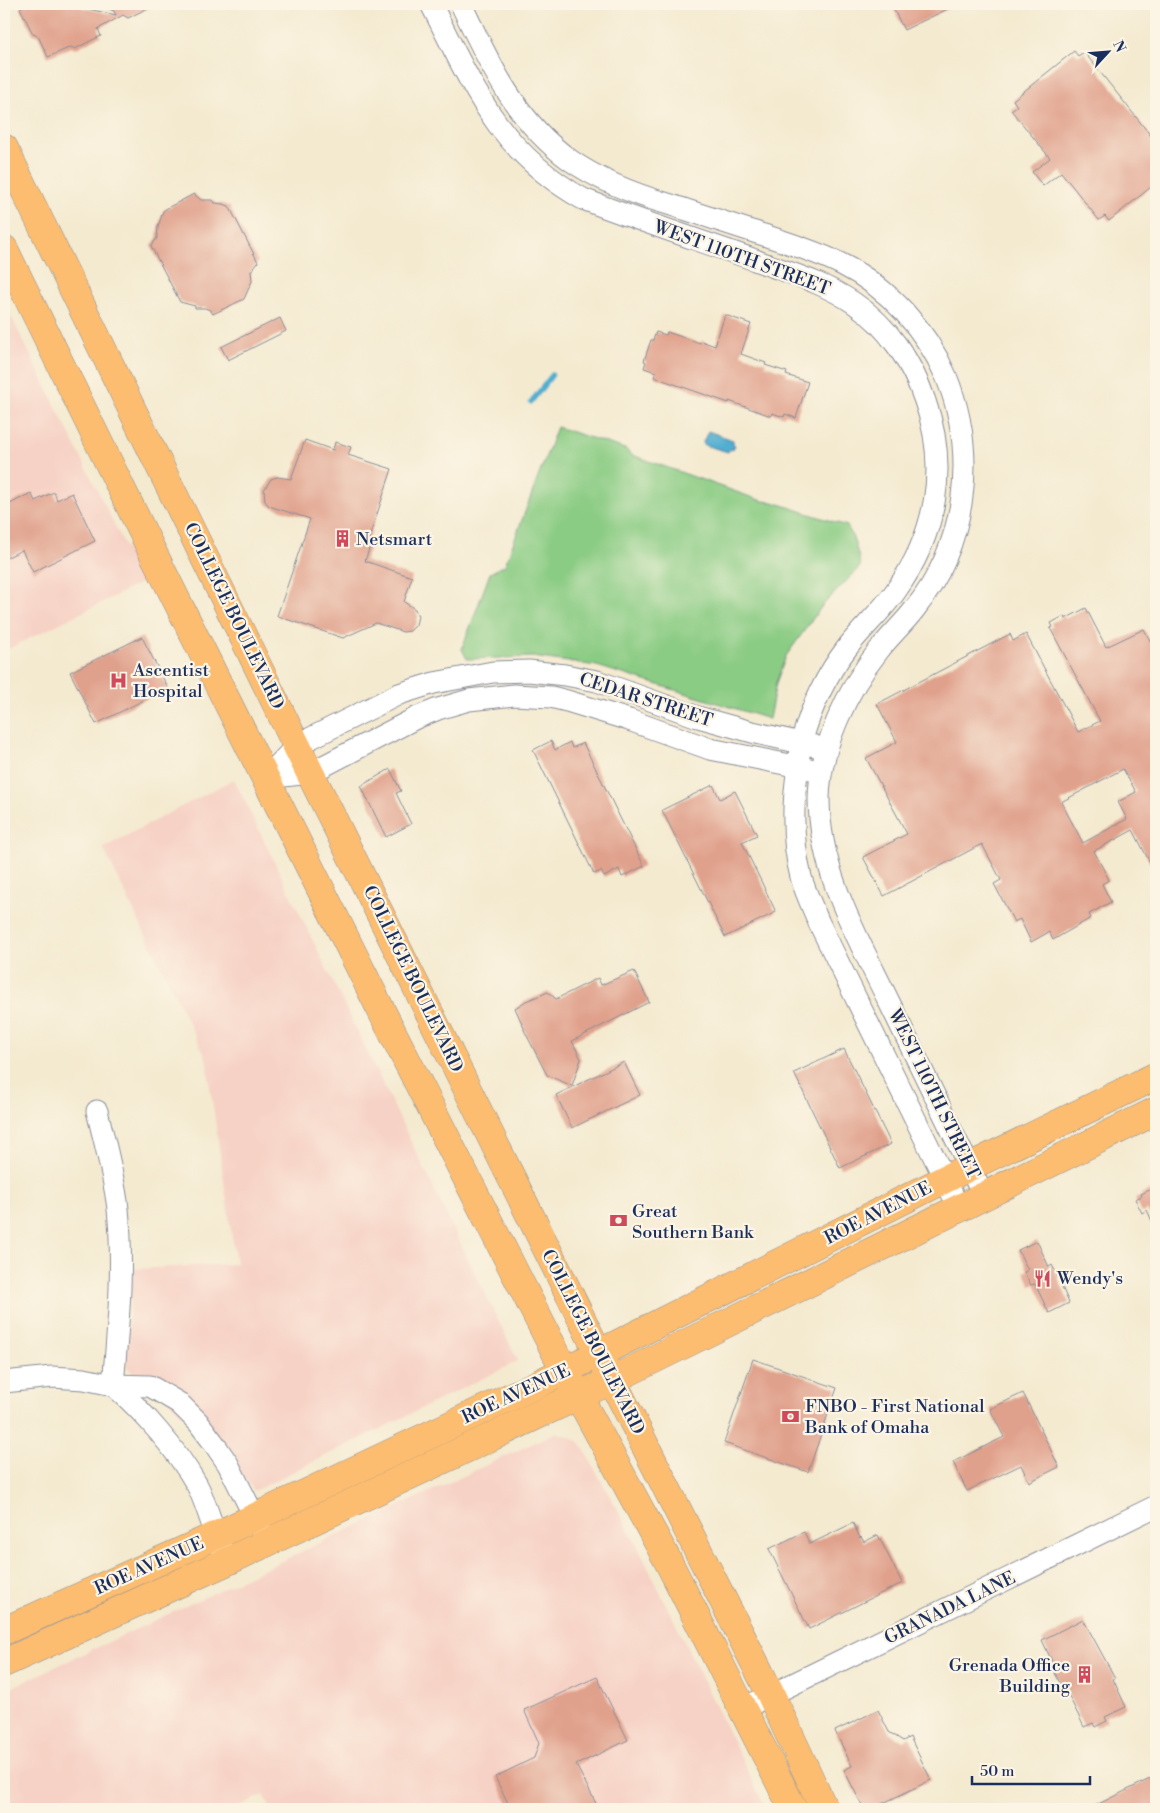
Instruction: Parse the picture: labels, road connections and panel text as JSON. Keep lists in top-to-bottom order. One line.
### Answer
{"streets":{"main road":["COLLEGE BOULEVARD","ROE AVENUE"],"street":["WEST 110TH STREET","CEDAR STREET","GRANADA LANE"]},"crossings":[["WEST 110TH STREET","CEDAR STREET"],["WEST 110TH STREET","ROE AVENUE"],["COLLEGE BOULEVARD","CEDAR STREET"],["COLLEGE BOULEVARD","ROE AVENUE"],["COLLEGE BOULEVARD","GRANADA LANE"]],"places":{"building":["Netsmart","Grenada Office Building"],"hospital":["Ascentist Hospital"],"bank":["Great Southern Bank","FNBO - First National Bank of Omaha"],"restaurant":["Wendy's"]},"scale_bar":"50 m","north":"top right"}
